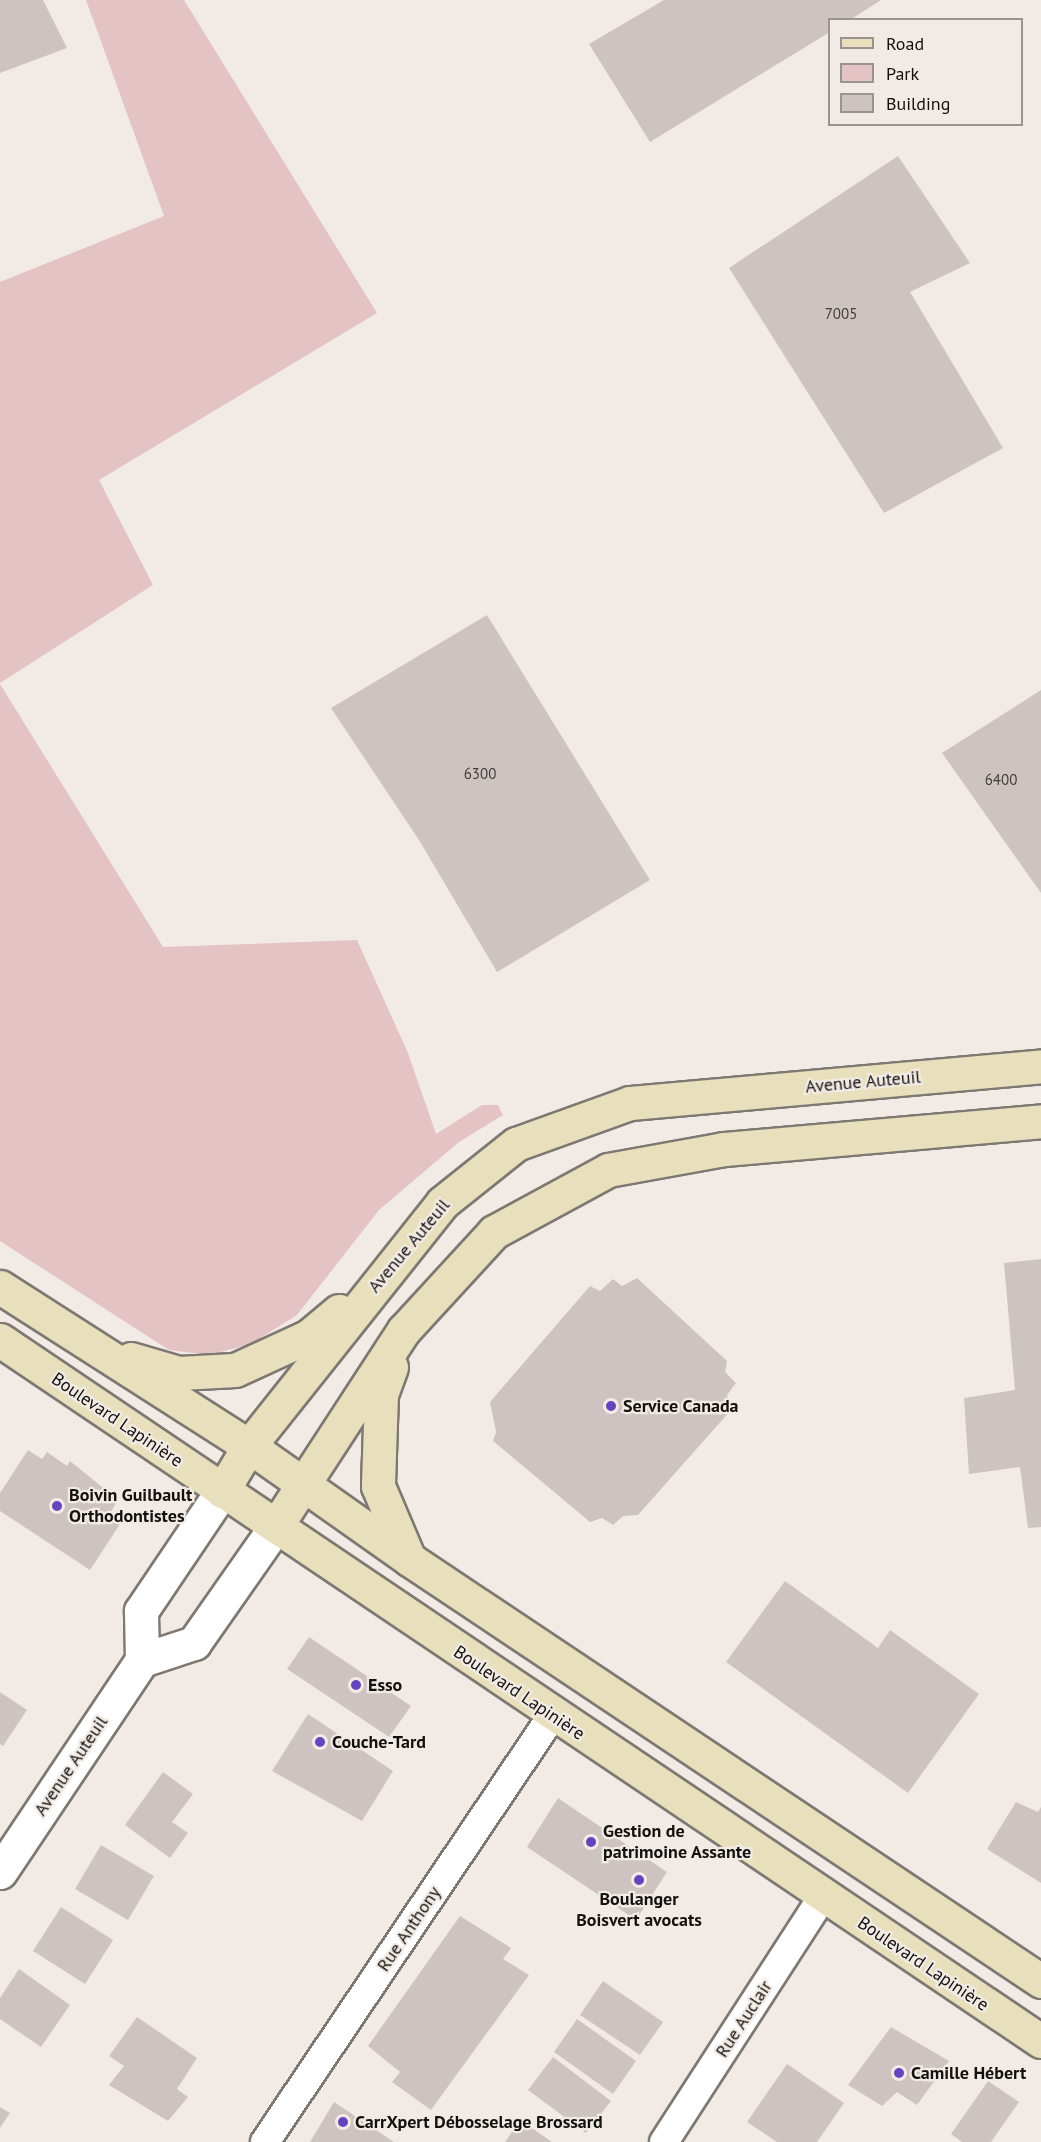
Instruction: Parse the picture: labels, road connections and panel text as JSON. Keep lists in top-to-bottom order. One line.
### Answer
{"streets":{"main road":["Avenue Auteuil","Boulevard Lapinière"],"street":["Rue Anthony","Rue Auclair"]},"crossings":[["Avenue Auteuil","Boulevard Lapinière"],["Boulevard Lapinière","Rue Anthony"],["Boulevard Lapinière","Rue Auclair"]],"places":["Service Canada","Boivin Guilbault Orthodontistes","Esso","Couche-Tard","Gestion de patrimoine Assante","Boulanger Boisvert avocats","Camille Hébert","CarrXpert Débosselage Brossard"],"house_numbers":["7005","6300","6400"],"legend":["Road","Park","Building"]}
